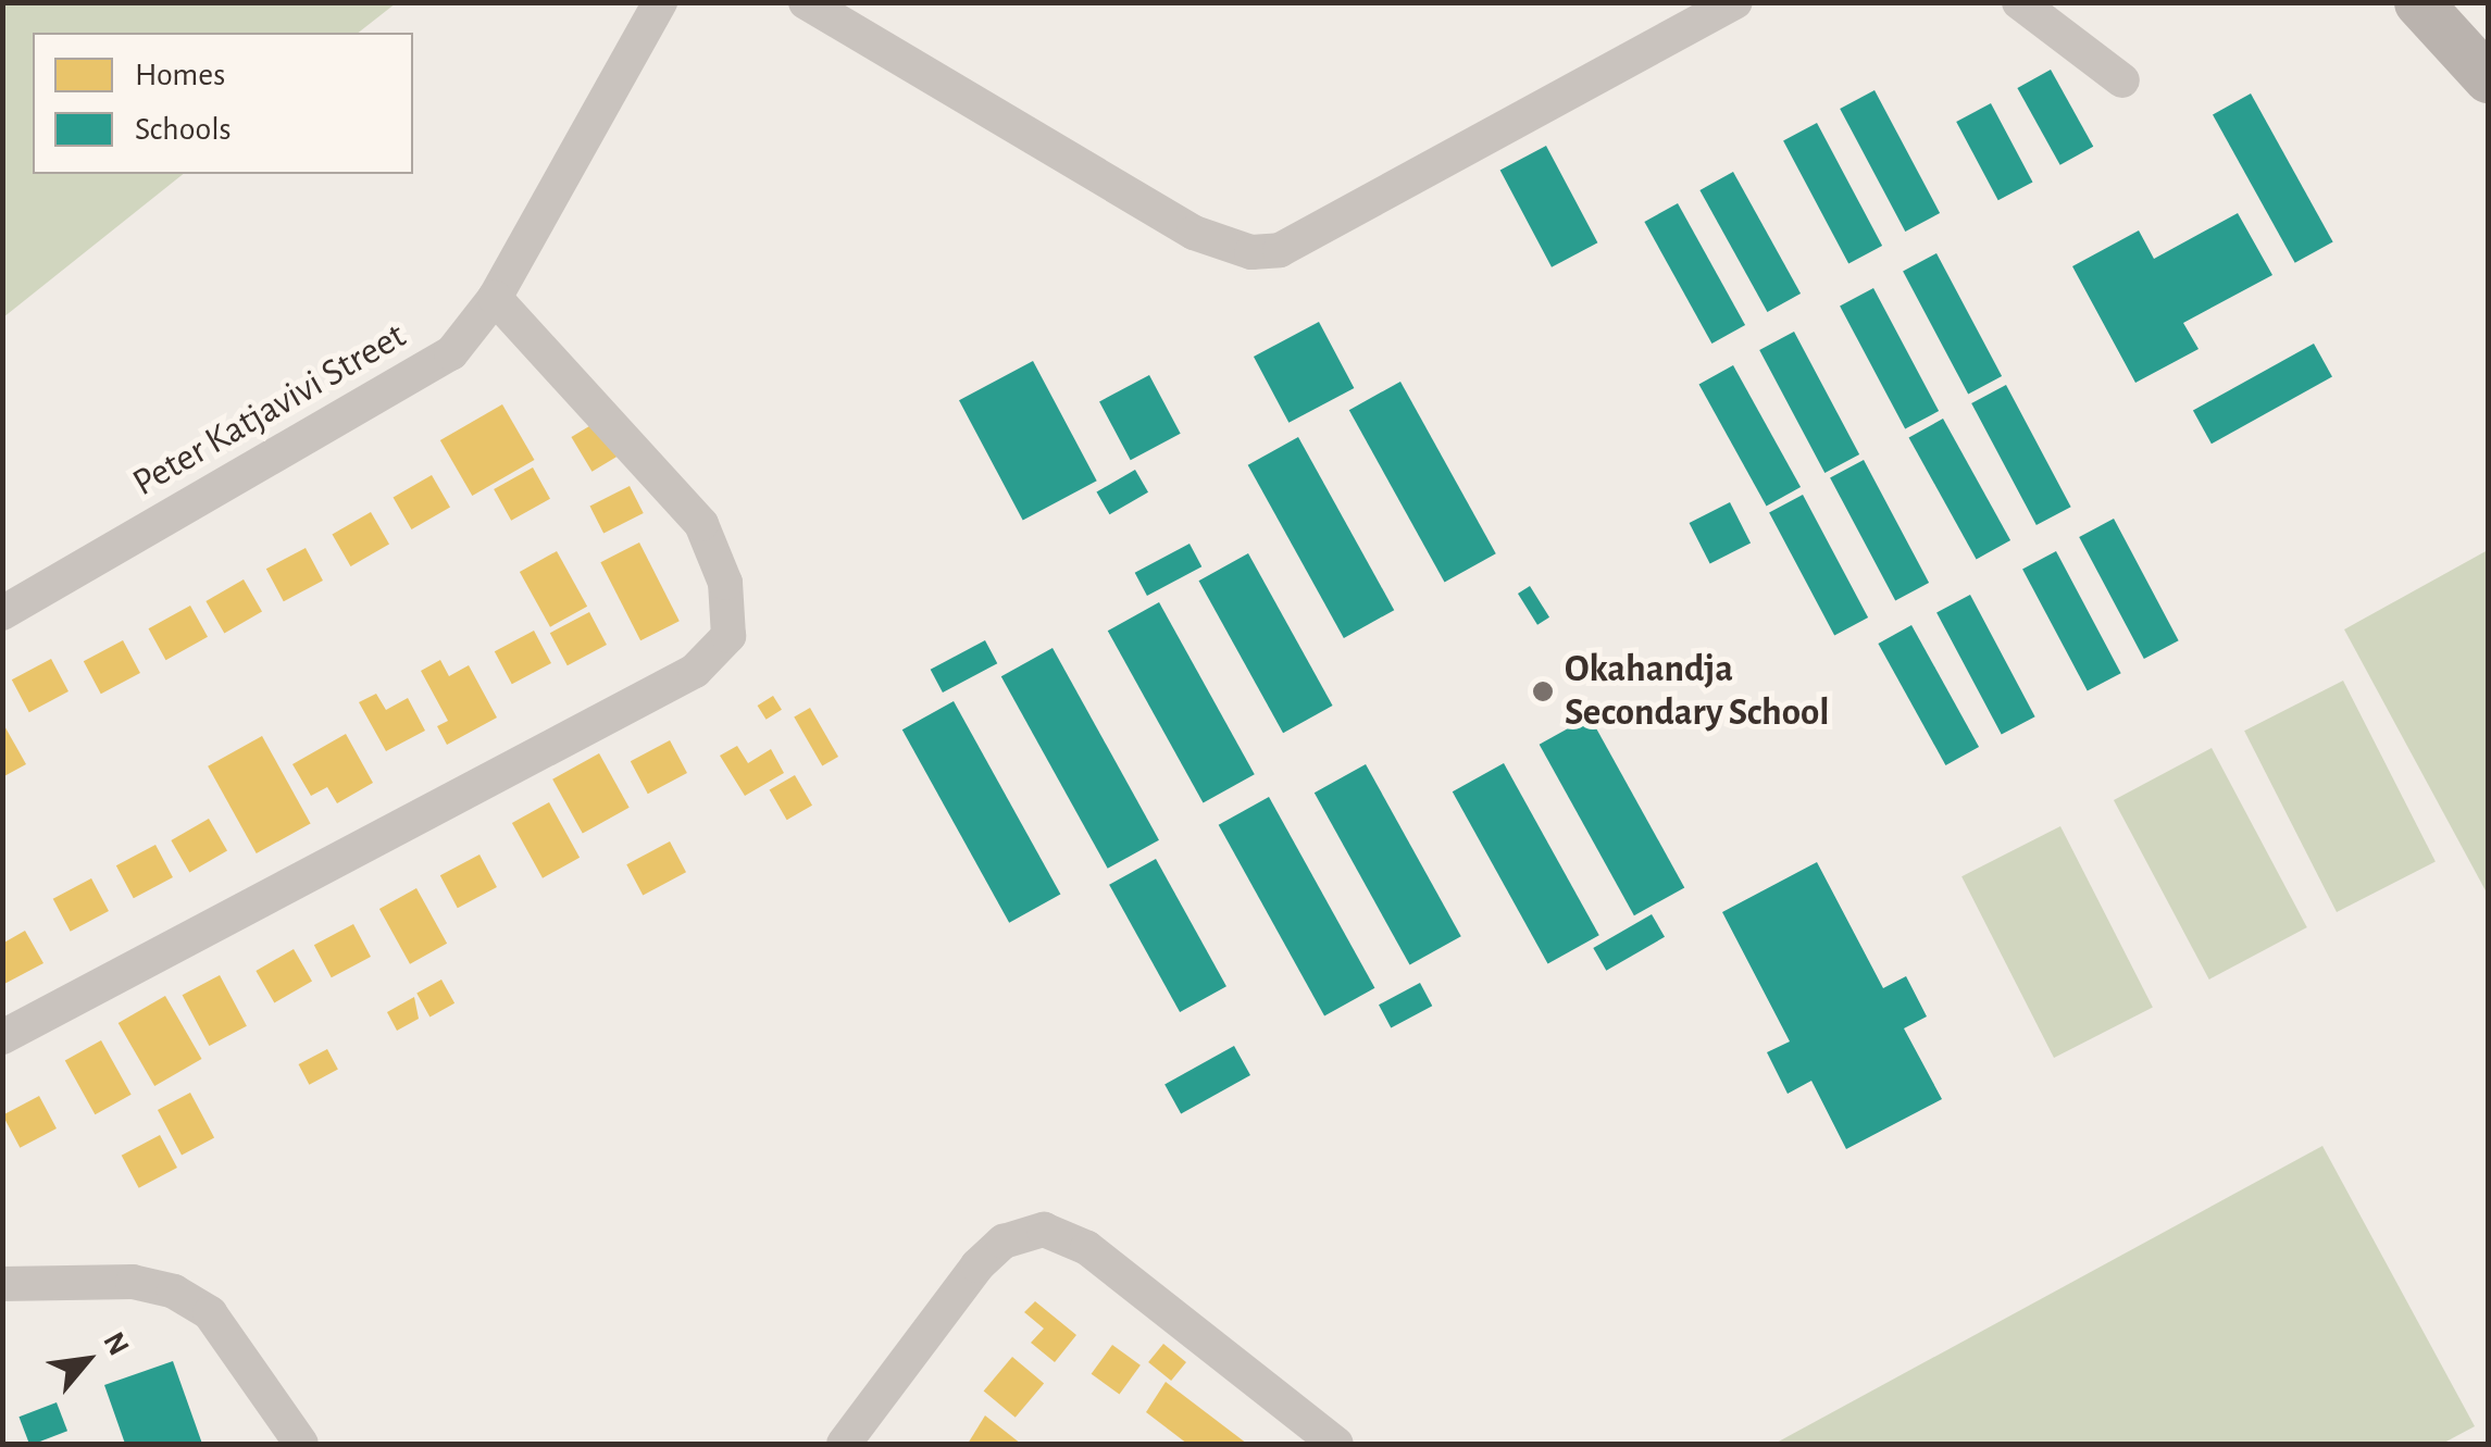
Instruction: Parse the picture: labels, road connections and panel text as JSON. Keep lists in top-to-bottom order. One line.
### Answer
{"streets":{"street":["Peter Katjavivi Street"]},"places":["Okahandja Secondary School"],"legend":["Homes","Schools"],"north":"top right"}
